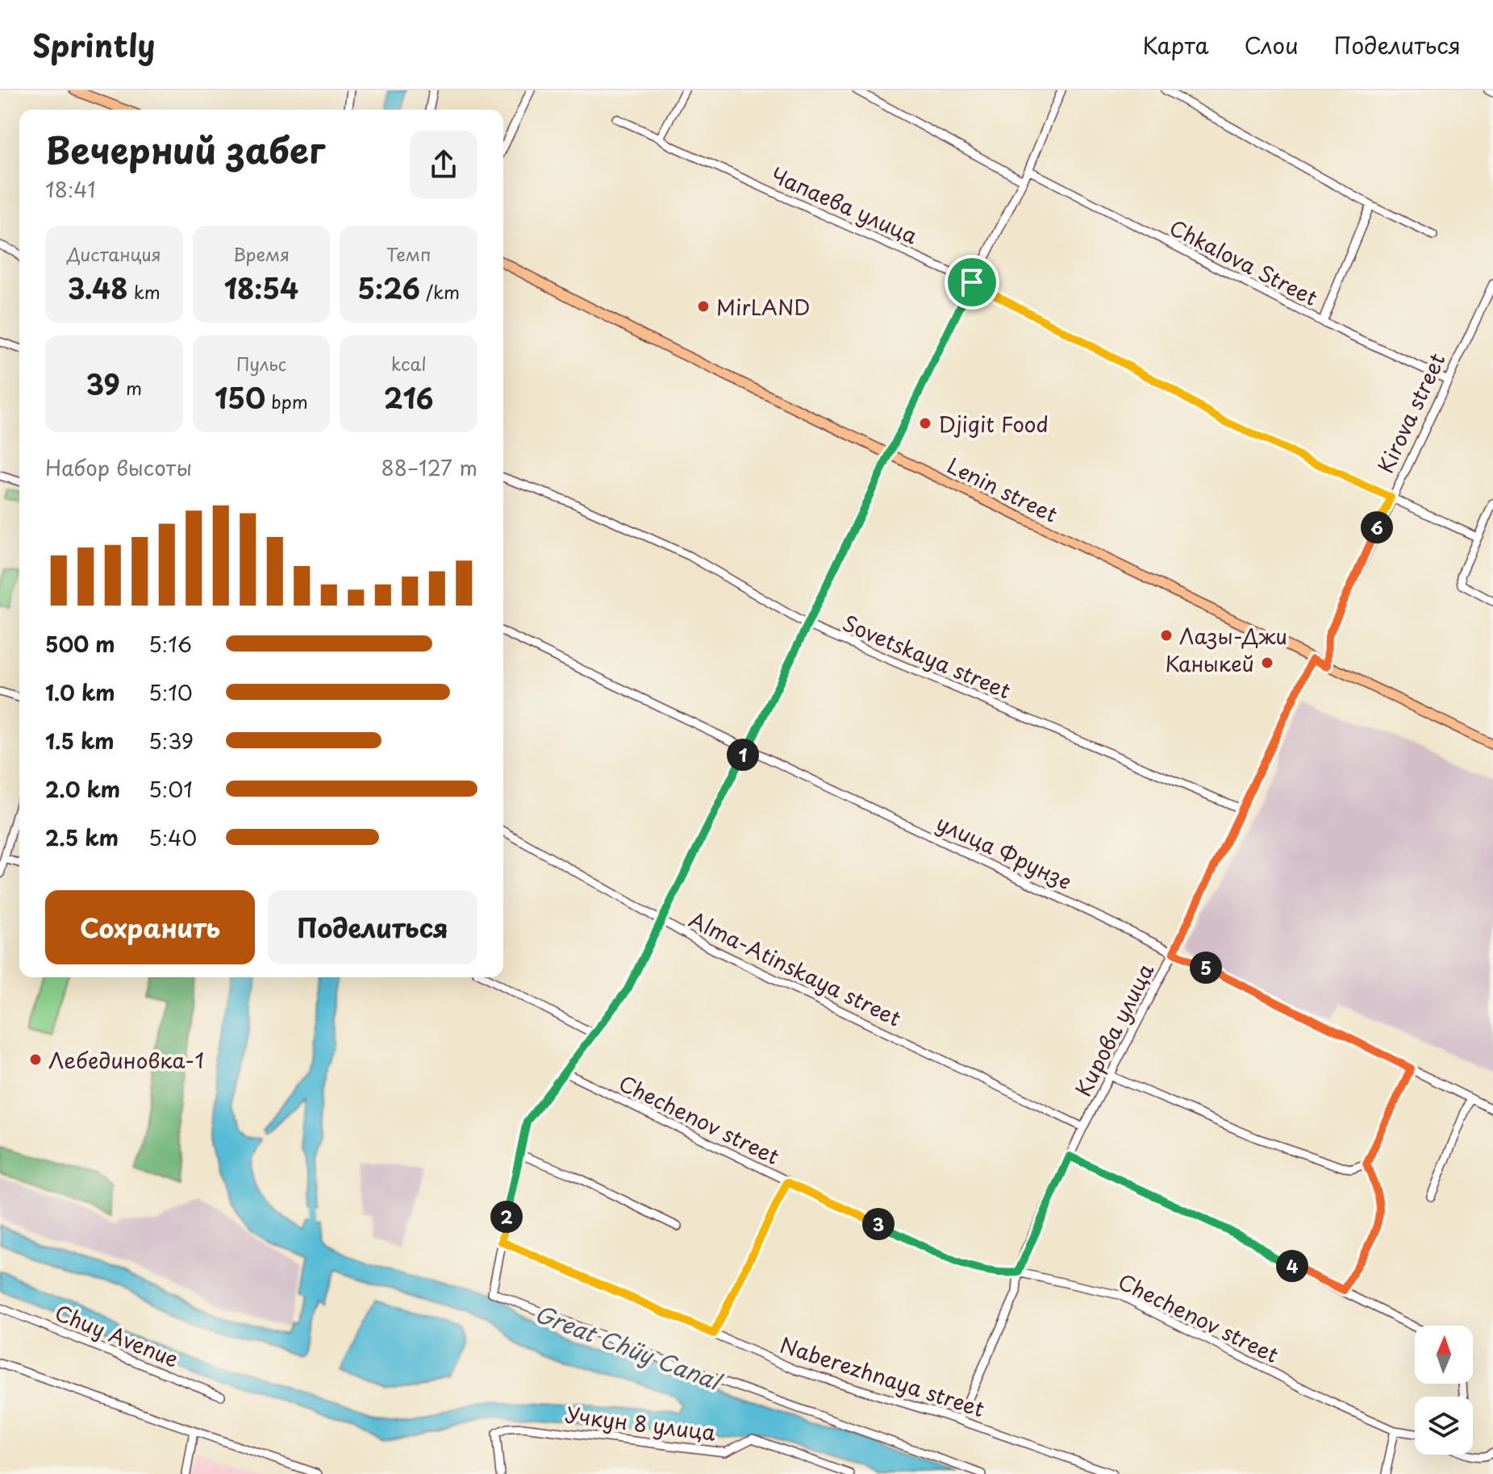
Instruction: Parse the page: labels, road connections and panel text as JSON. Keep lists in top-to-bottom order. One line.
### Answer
{"streets":{"main road":["Lenin street"],"street":["Чапаева улица","Chkalova Street","Kirova street","Sovetskaya street","улица Фрунзе","Alma-Atinskaya street","Кирова улица","Chechenov street","Chuy Avenue","Naberezhnaya street","Учкун 8 улица"]},"crossings":[["Чапаева улица","Kirova street"],["Chkalova Street","Kirova street"],["Kirova street","Lenin street"],["Lenin street","Кирова улица"],["Sovetskaya street","Кирова улица"],["улица Фрунзе","Кирова улица"],["Alma-Atinskaya street","Кирова улица"],["Кирова улица","Chechenov street"],["Кирова улица","Naberezhnaya street"]],"water":["Great Chüy Canal"],"places":["MirLAND","Djigit Food","Лазы-Джи","Каныкей","Лебединовка-1"],"north":"top","page":{"header":"Sprintly","nav":["Карта","Слои","Поделиться"],"heading":["Вечерний забег","18:41"],"stats":[["Дистанция","3.48 km"],["Время","18:54"],["Темп","5:26 /km"],["39 m"],["Пульс","150 bpm"],["kcal","216"]],"chart":["Набор высоты","88–127 m"],"pins":["6","1","5","2","3","4"],"list":[{"name":"500 m","note":"5:16"},{"name":"1.0 km","note":"5:10"},{"name":"1.5 km","note":"5:39"},{"name":"2.0 km","note":"5:01"},{"name":"2.5 km","note":"5:40"}],"buttons":["Сохранить","Поделиться"]}}
